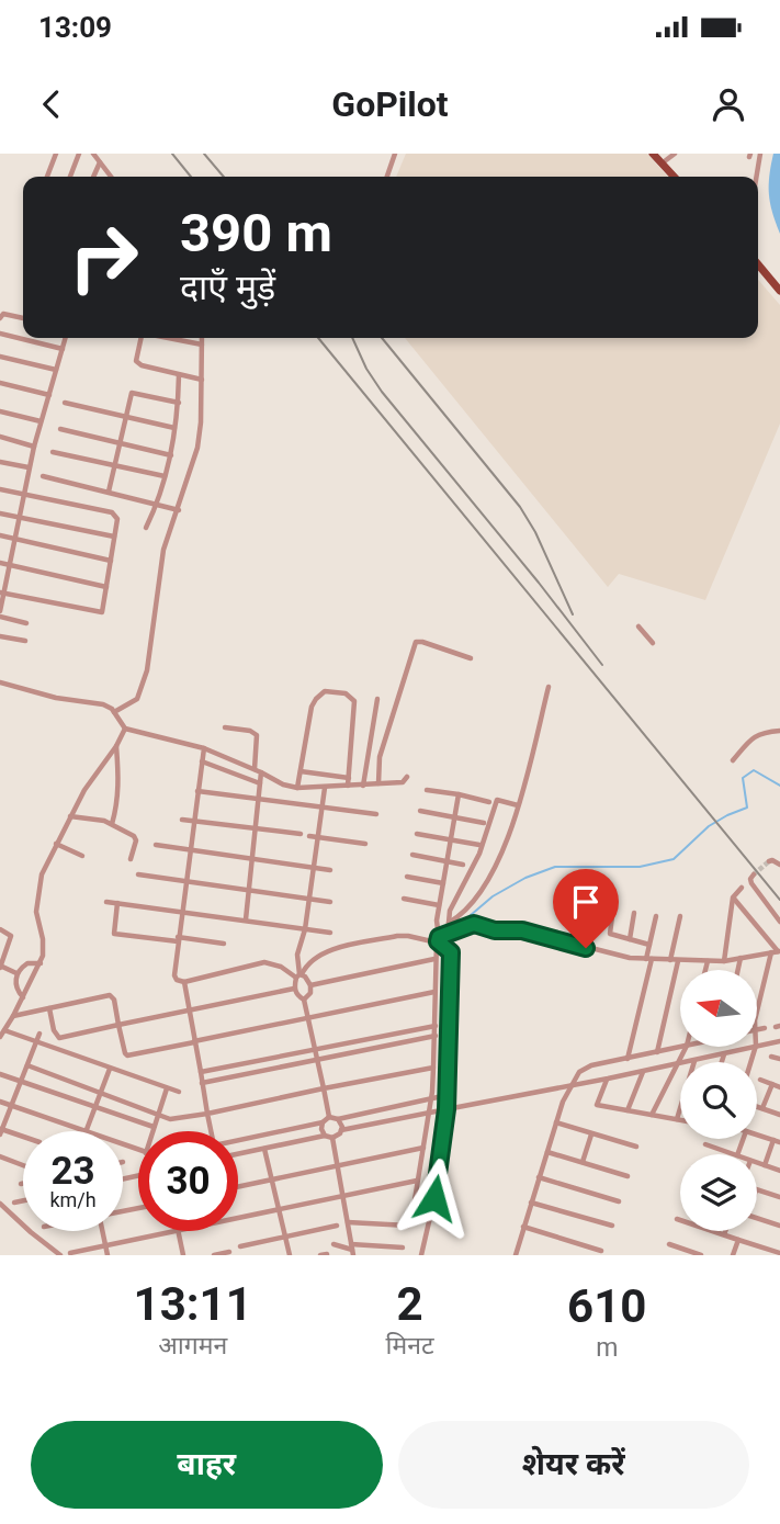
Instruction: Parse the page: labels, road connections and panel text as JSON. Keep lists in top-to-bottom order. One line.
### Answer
{"north":"left","page":{"status":"13:09","header":"GoPilot","turn":["390 m","दाएँ मुड़ें"],"speed":"23 km/h","limit":"30","eta":["13:11","आगमन","2","मिनट","610","m"],"buttons":["बाहर","शेयर करें"]}}
